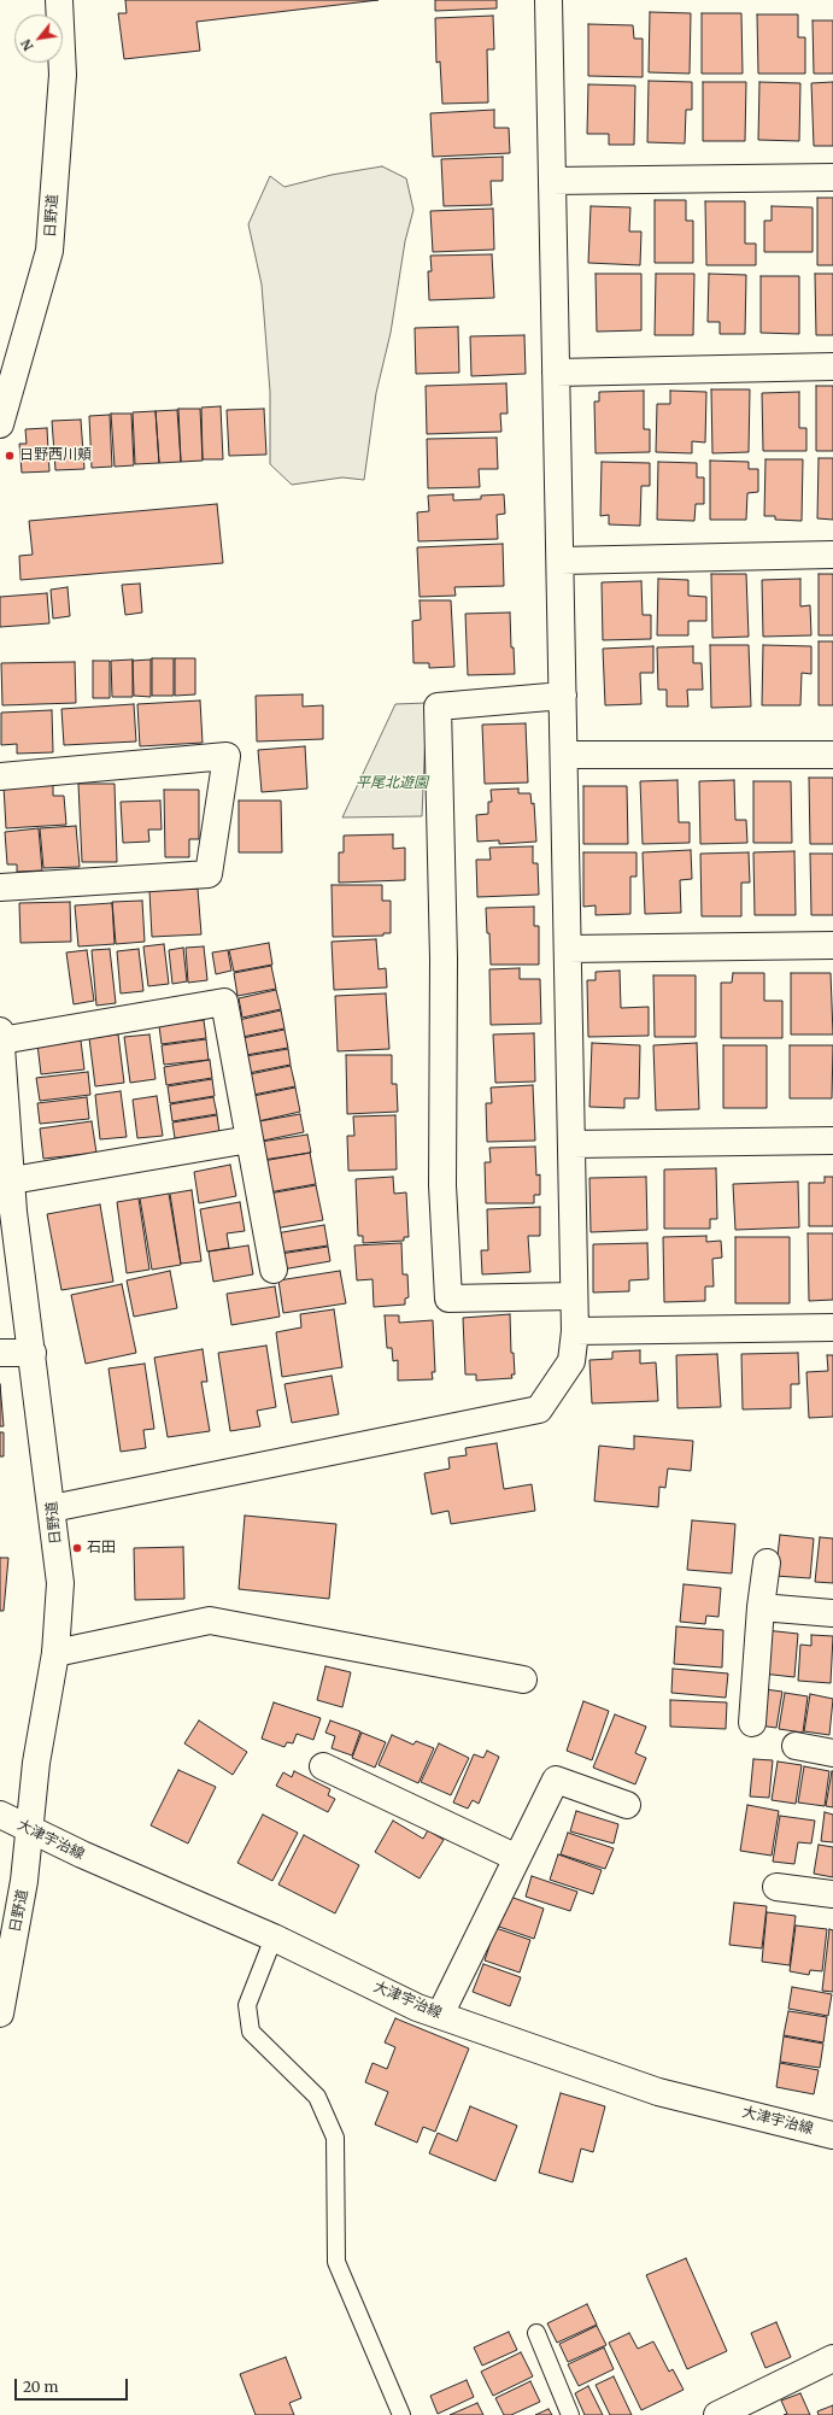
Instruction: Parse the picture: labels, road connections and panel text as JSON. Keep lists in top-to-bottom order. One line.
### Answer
{"streets":{"street":["日野道","大津宇治線"]},"crossings":[["日野道","大津宇治線"]],"parks":["平尾北遊園"],"places":["日野西川頬","石田"],"scale_bar":"20 m","north":"bottom left"}
